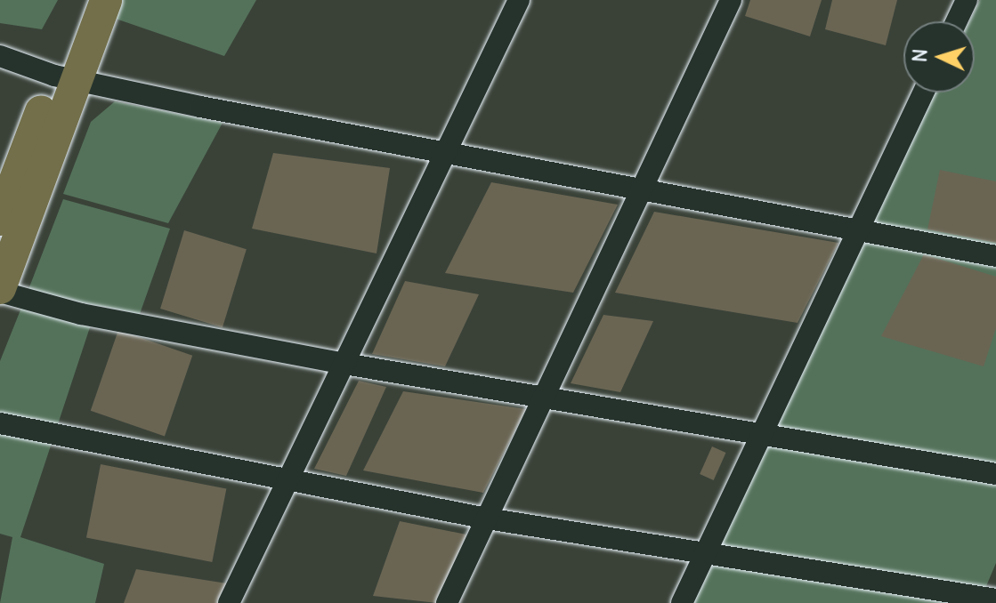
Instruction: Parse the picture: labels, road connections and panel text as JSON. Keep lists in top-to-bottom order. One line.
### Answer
{"north":"left"}
